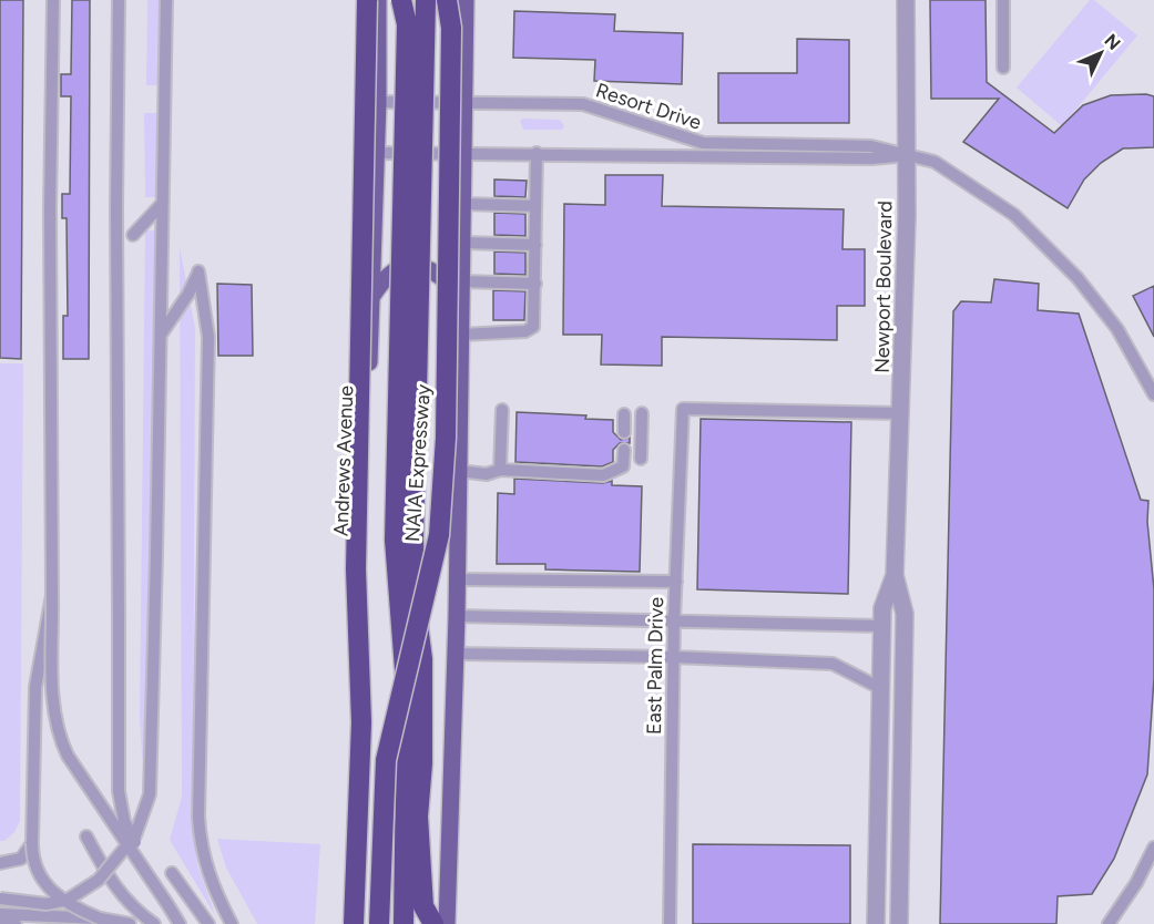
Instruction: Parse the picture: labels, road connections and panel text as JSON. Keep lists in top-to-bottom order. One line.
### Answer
{"streets":{"highway":["NAIA Expressway"],"main road":["Andrews Avenue"],"street":["Newport Boulevard"],"lane":["Resort Drive","East Palm Drive"]},"crossings":[["Resort Drive","Newport Boulevard"],["Resort Drive","Andrews Avenue"],["Newport Boulevard","East Palm Drive"]],"north":"top right"}
